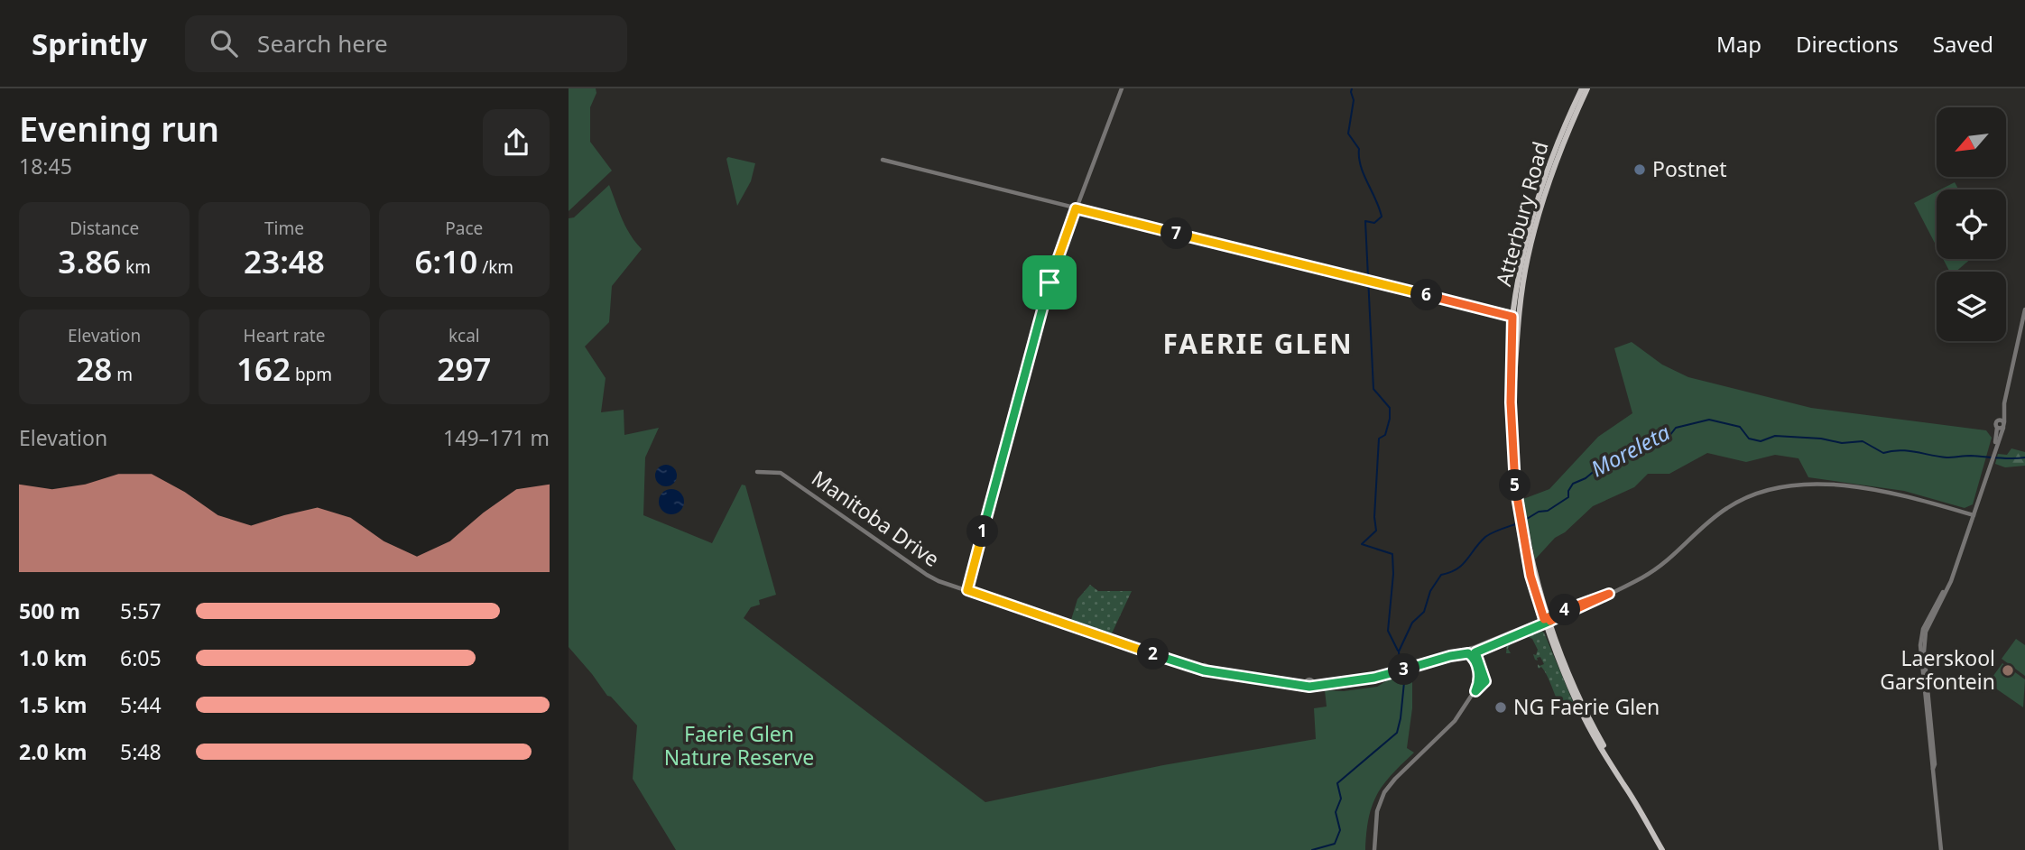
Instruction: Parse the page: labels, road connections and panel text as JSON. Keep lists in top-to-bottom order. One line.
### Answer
{"streets":{"main road":["Atterbury Road"],"street":["Manitoba Drive"]},"crossings":[["Atterbury Road","Manitoba Drive"]],"districts":["FAERIE GLEN"],"water":["Moreleta"],"parks":["Faerie Glen Nature Reserve"],"places":["Postnet","Laerskool Garsfontein","NG Faerie Glen"],"north":"bottom left","page":{"header":"Sprintly","search":"Search here","nav":["Map","Directions","Saved"],"heading":["Evening run","18:45"],"stats":[["Distance","3.86 km"],["Time","23:48"],["Pace","6:10 /km"],["Elevation","28 m"],["Heart rate","162 bpm"],["kcal","297"]],"pins":["7","6","5","1","4","2","3"],"chart":["Elevation","149–171 m"],"list":[{"name":"500 m","note":"5:57"},{"name":"1.0 km","note":"6:05"},{"name":"1.5 km","note":"5:44"},{"name":"2.0 km","note":"5:48"}]}}
